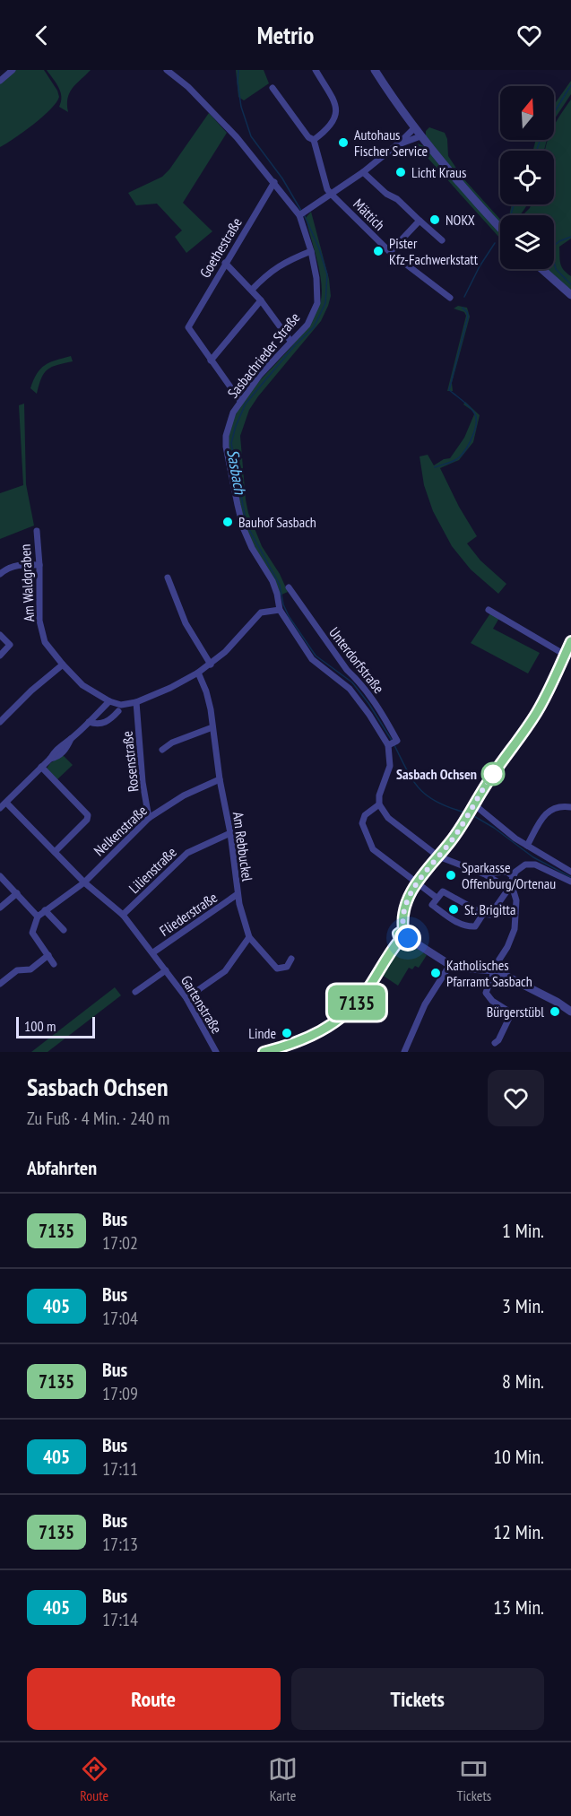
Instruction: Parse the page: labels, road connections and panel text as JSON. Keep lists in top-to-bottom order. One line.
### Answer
{"streets":{"street":["Mättich","Goethestraße","Sasbachrieder Straße","Am Waldgraben","Unterdorfstraße","Rosenstraße","Nelkenstraße","Am Rebbuckel","Lilienstraße","Fliederstraße","Gartenstraße"]},"crossings":[["Mättich","Sasbachrieder Straße"],["Goethestraße","Sasbachrieder Straße"],["Sasbachrieder Straße","Unterdorfstraße"],["Rosenstraße","Nelkenstraße"],["Nelkenstraße","Am Rebbuckel"],["Nelkenstraße","Gartenstraße"],["Am Rebbuckel","Lilienstraße"],["Am Rebbuckel","Fliederstraße"],["Lilienstraße","Gartenstraße"],["Fliederstraße","Gartenstraße"]],"water":["Sasbach"],"places":["Autohaus Fischer Service","Licht Kraus","NOKX","Pister Kfz-Fachwerkstatt","Bauhof Sasbach","Sasbach Ochsen","Sparkasse Offenburg/Ortenau","St. Brigitta","Katholisches Pfarramt Sasbach","Bürgerstübl","Linde"],"lines":["bus line 7135"],"scale_bar":"100 m","north":"top","page":{"header":"Metrio","on_map":"7135","scale":"100 m","heading":[["Sasbach Ochsen","Zu Fuß · 4 Min. · 240 m"],"Abfahrten"],"list":[{"mark":"7135","name":"Bus","note":"17:02","value":"1 Min."},{"mark":"405","name":"Bus","note":"17:04","value":"3 Min."},{"mark":"7135","name":"Bus","note":"17:09","value":"8 Min."},{"mark":"405","name":"Bus","note":"17:11","value":"10 Min."},{"mark":"7135","name":"Bus","note":"17:13","value":"12 Min."},{"mark":"405","name":"Bus","note":"17:14","value":"13 Min."}],"buttons":["Route","Tickets"],"tabs":["Route","Karte","Tickets"]}}
